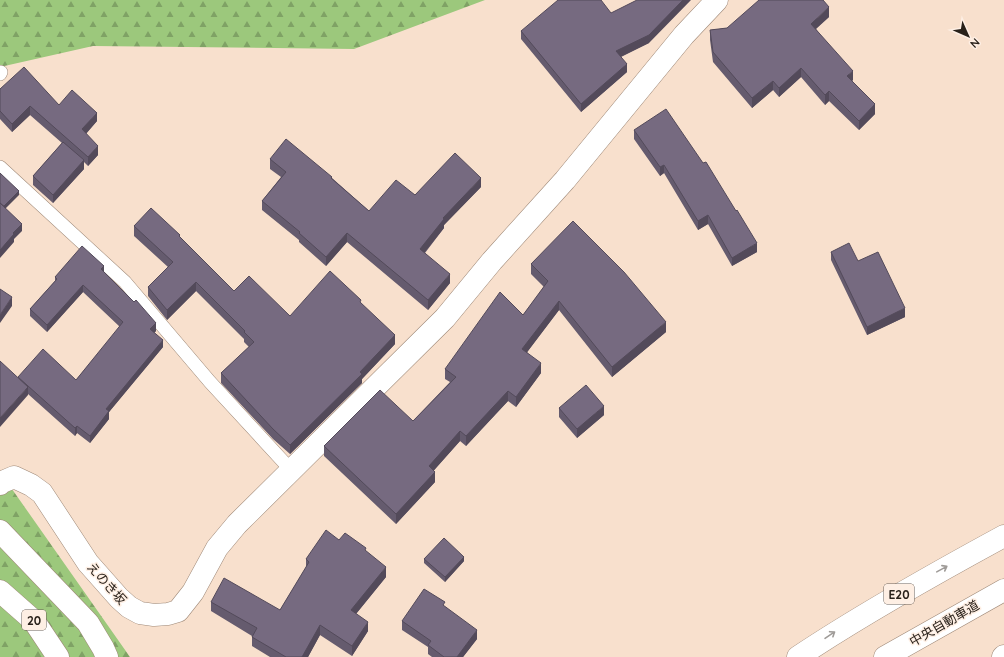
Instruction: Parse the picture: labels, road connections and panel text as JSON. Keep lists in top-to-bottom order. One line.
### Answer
{"streets":{"main road":["えのき坂","E20","20","中央自動車道"]},"north":"bottom right"}
